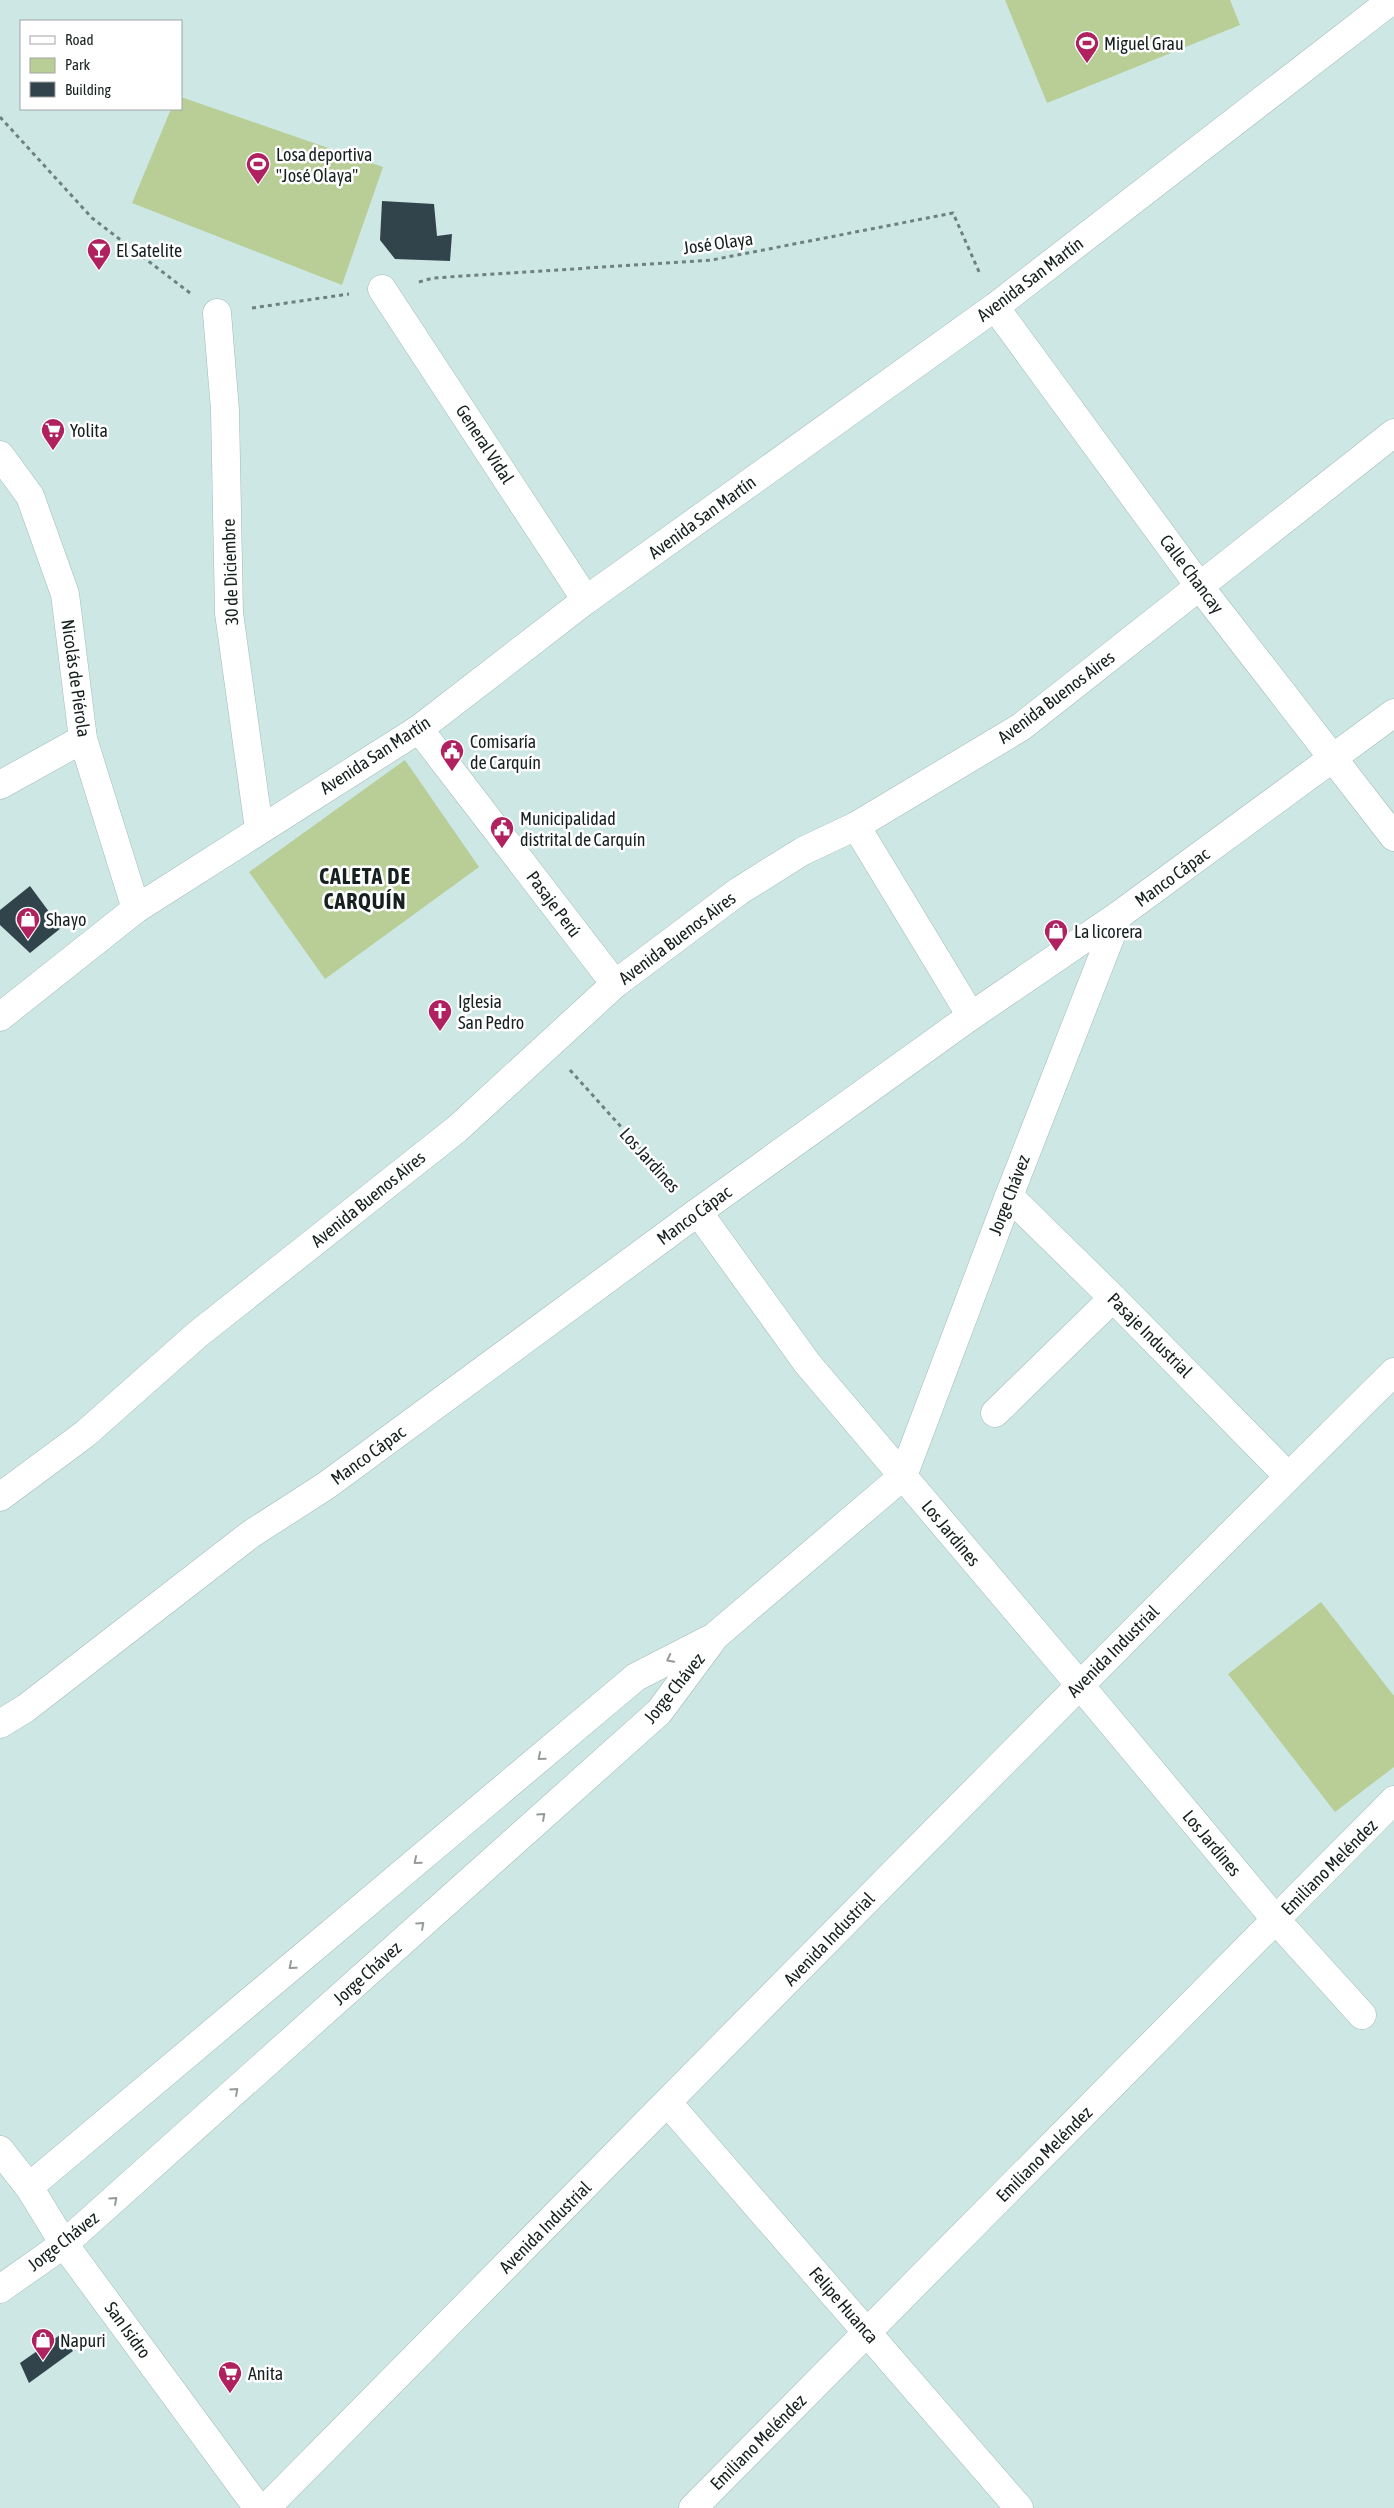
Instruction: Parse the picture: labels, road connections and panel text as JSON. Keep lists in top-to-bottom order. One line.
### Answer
{"streets":{"street":["Avenida San Martín","General Vidal","30 de Diciembre","Calle Chancay","Nicolás de Piérola","Avenida Buenos Aires","Manco Cápac","Pasaje Perú","Los Jardines","Jorge Chávez","Pasaje Industrial","Avenida Industrial","Emiliano Meléndez","Felipe Huanca","San Isidro"],"path":["José Olaya"]},"crossings":[["José Olaya","Avenida San Martín"],["José Olaya","General Vidal"],["José Olaya","Calle Chancay"],["Avenida San Martín","General Vidal"],["Avenida San Martín","30 de Diciembre"],["Avenida San Martín","Calle Chancay"],["Avenida San Martín","Nicolás de Piérola"],["Avenida San Martín","Pasaje Perú"],["Calle Chancay","Avenida Buenos Aires"],["Calle Chancay","Manco Cápac"],["Avenida Buenos Aires","Pasaje Perú"],["Avenida Buenos Aires","Los Jardines"],["Manco Cápac","Los Jardines"],["Manco Cápac","Jorge Chávez"],["Los Jardines","Jorge Chávez"],["Los Jardines","Avenida Industrial"],["Los Jardines","Emiliano Meléndez"],["Jorge Chávez","Pasaje Industrial"],["Jorge Chávez","San Isidro"],["Pasaje Industrial","Avenida Industrial"],["Avenida Industrial","Felipe Huanca"],["Emiliano Meléndez","Felipe Huanca"]],"districts":["CALETA DE CARQUÍN"],"places":{"sports":["Miguel Grau","Losa deportiva \"José Olaya\""],"bar":["El Satelite"],"supermarket":["Yolita","Anita"],"public building":["Comisaría de Carquín","Municipalidad distrital de Carquín"],"shop":["Shayo","La licorera","Napuri"],"church":["Iglesia San Pedro"]},"legend":["Road","Park","Building"]}
